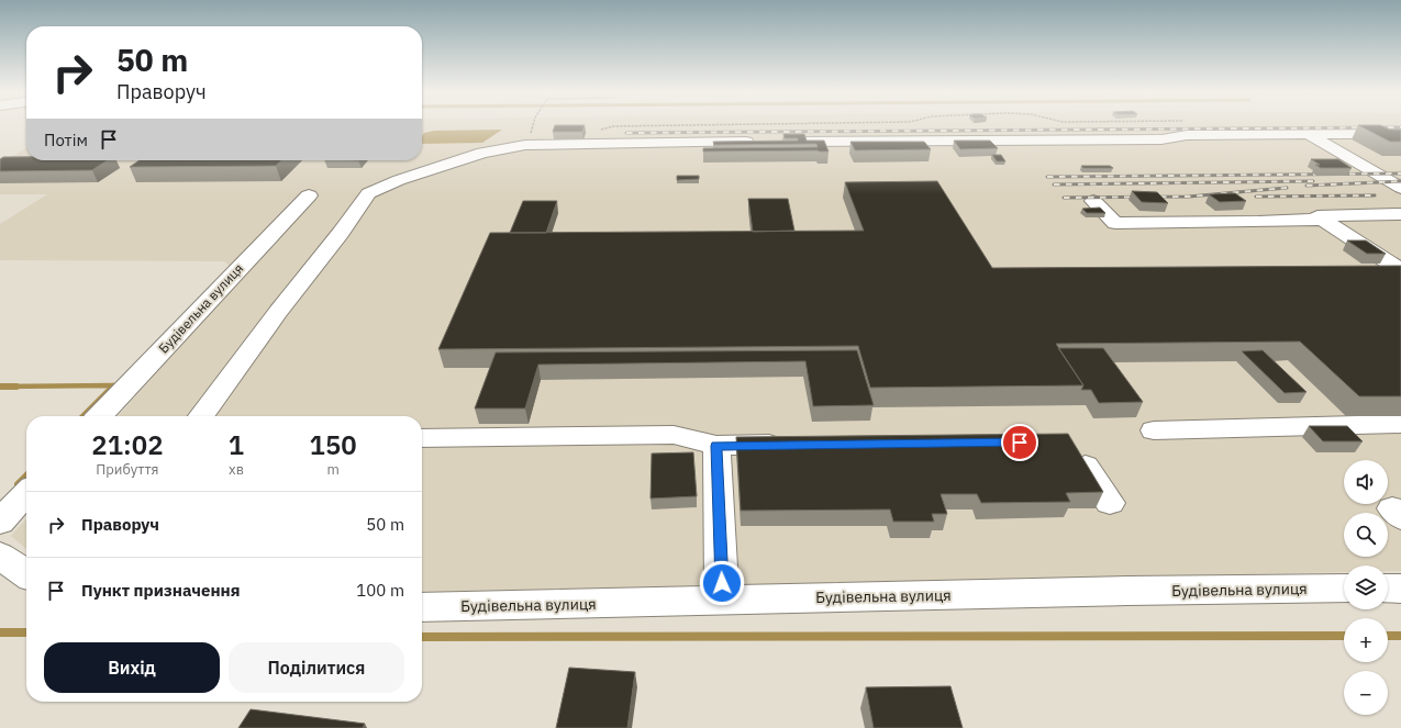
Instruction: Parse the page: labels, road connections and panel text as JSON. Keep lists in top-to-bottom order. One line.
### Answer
{"streets":{"street":["Будівельна вулиця"]},"page":{"turn":["50 m","Праворуч"],"then":"Потім","eta":["21:02","Прибуття","1","хв","150","m"],"map_buttons":["+","−"],"list":[{"name":"Праворуч","value":"50 m"},{"name":"Пункт призначення","value":"100 m"}],"buttons":["Вихід","Поділитися"]}}
